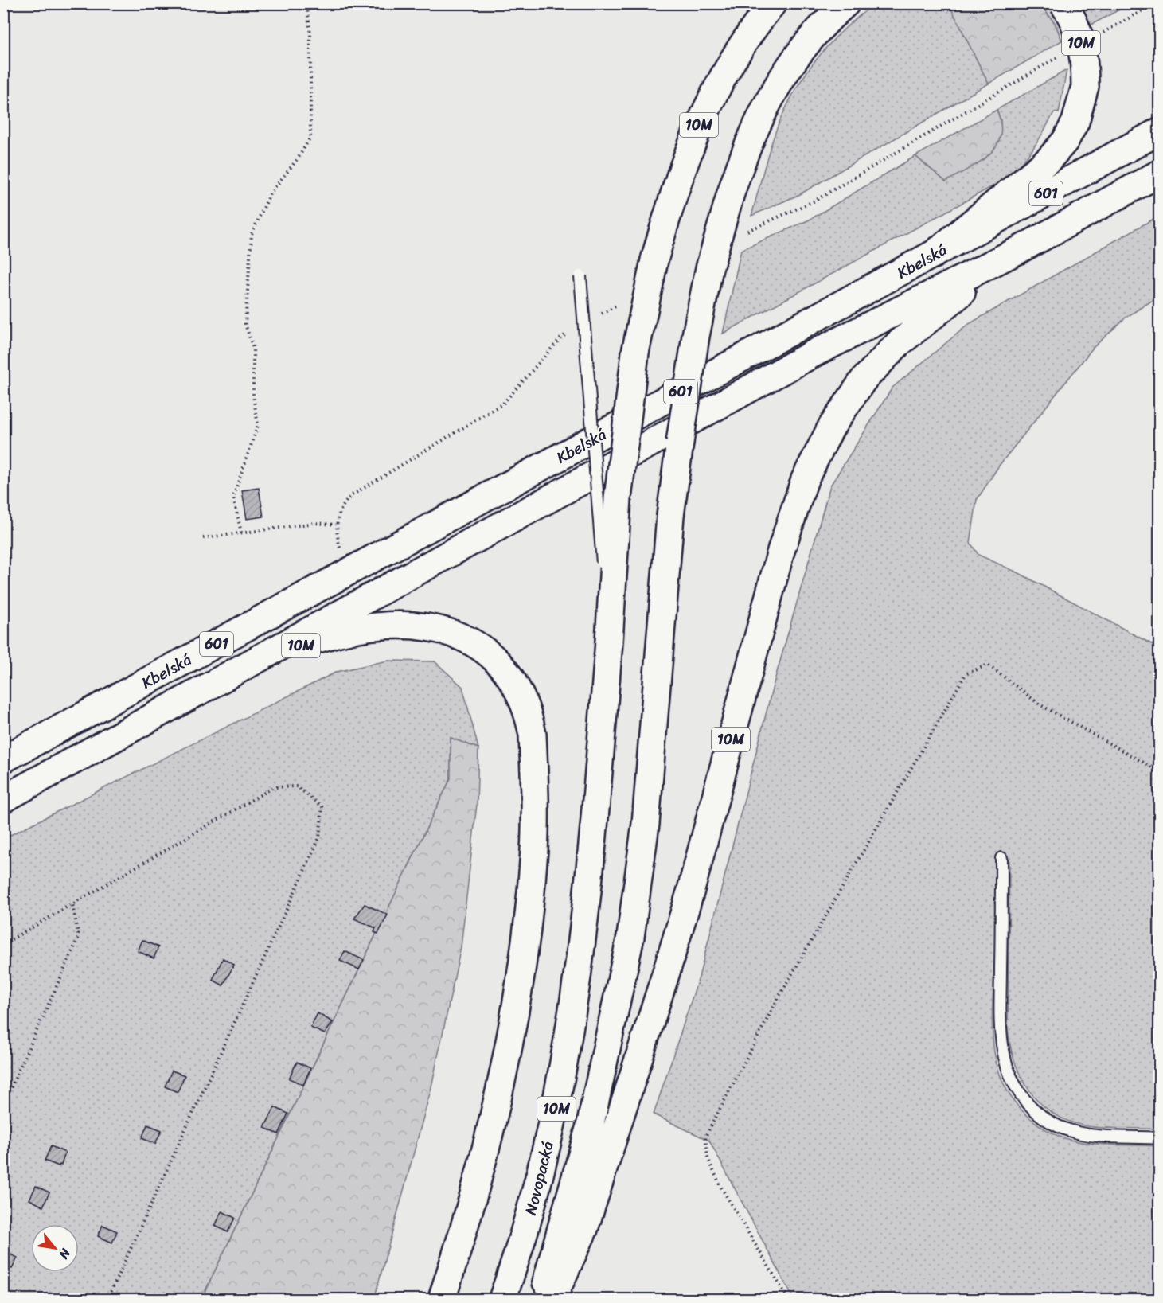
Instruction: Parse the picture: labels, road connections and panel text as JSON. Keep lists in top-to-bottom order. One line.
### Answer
{"streets":{"main road":["10M","601","Kbelská","Novopacká"]},"crossings":[["10M","Kbelská"],["10M","Novopacká"]],"north":"bottom right"}
